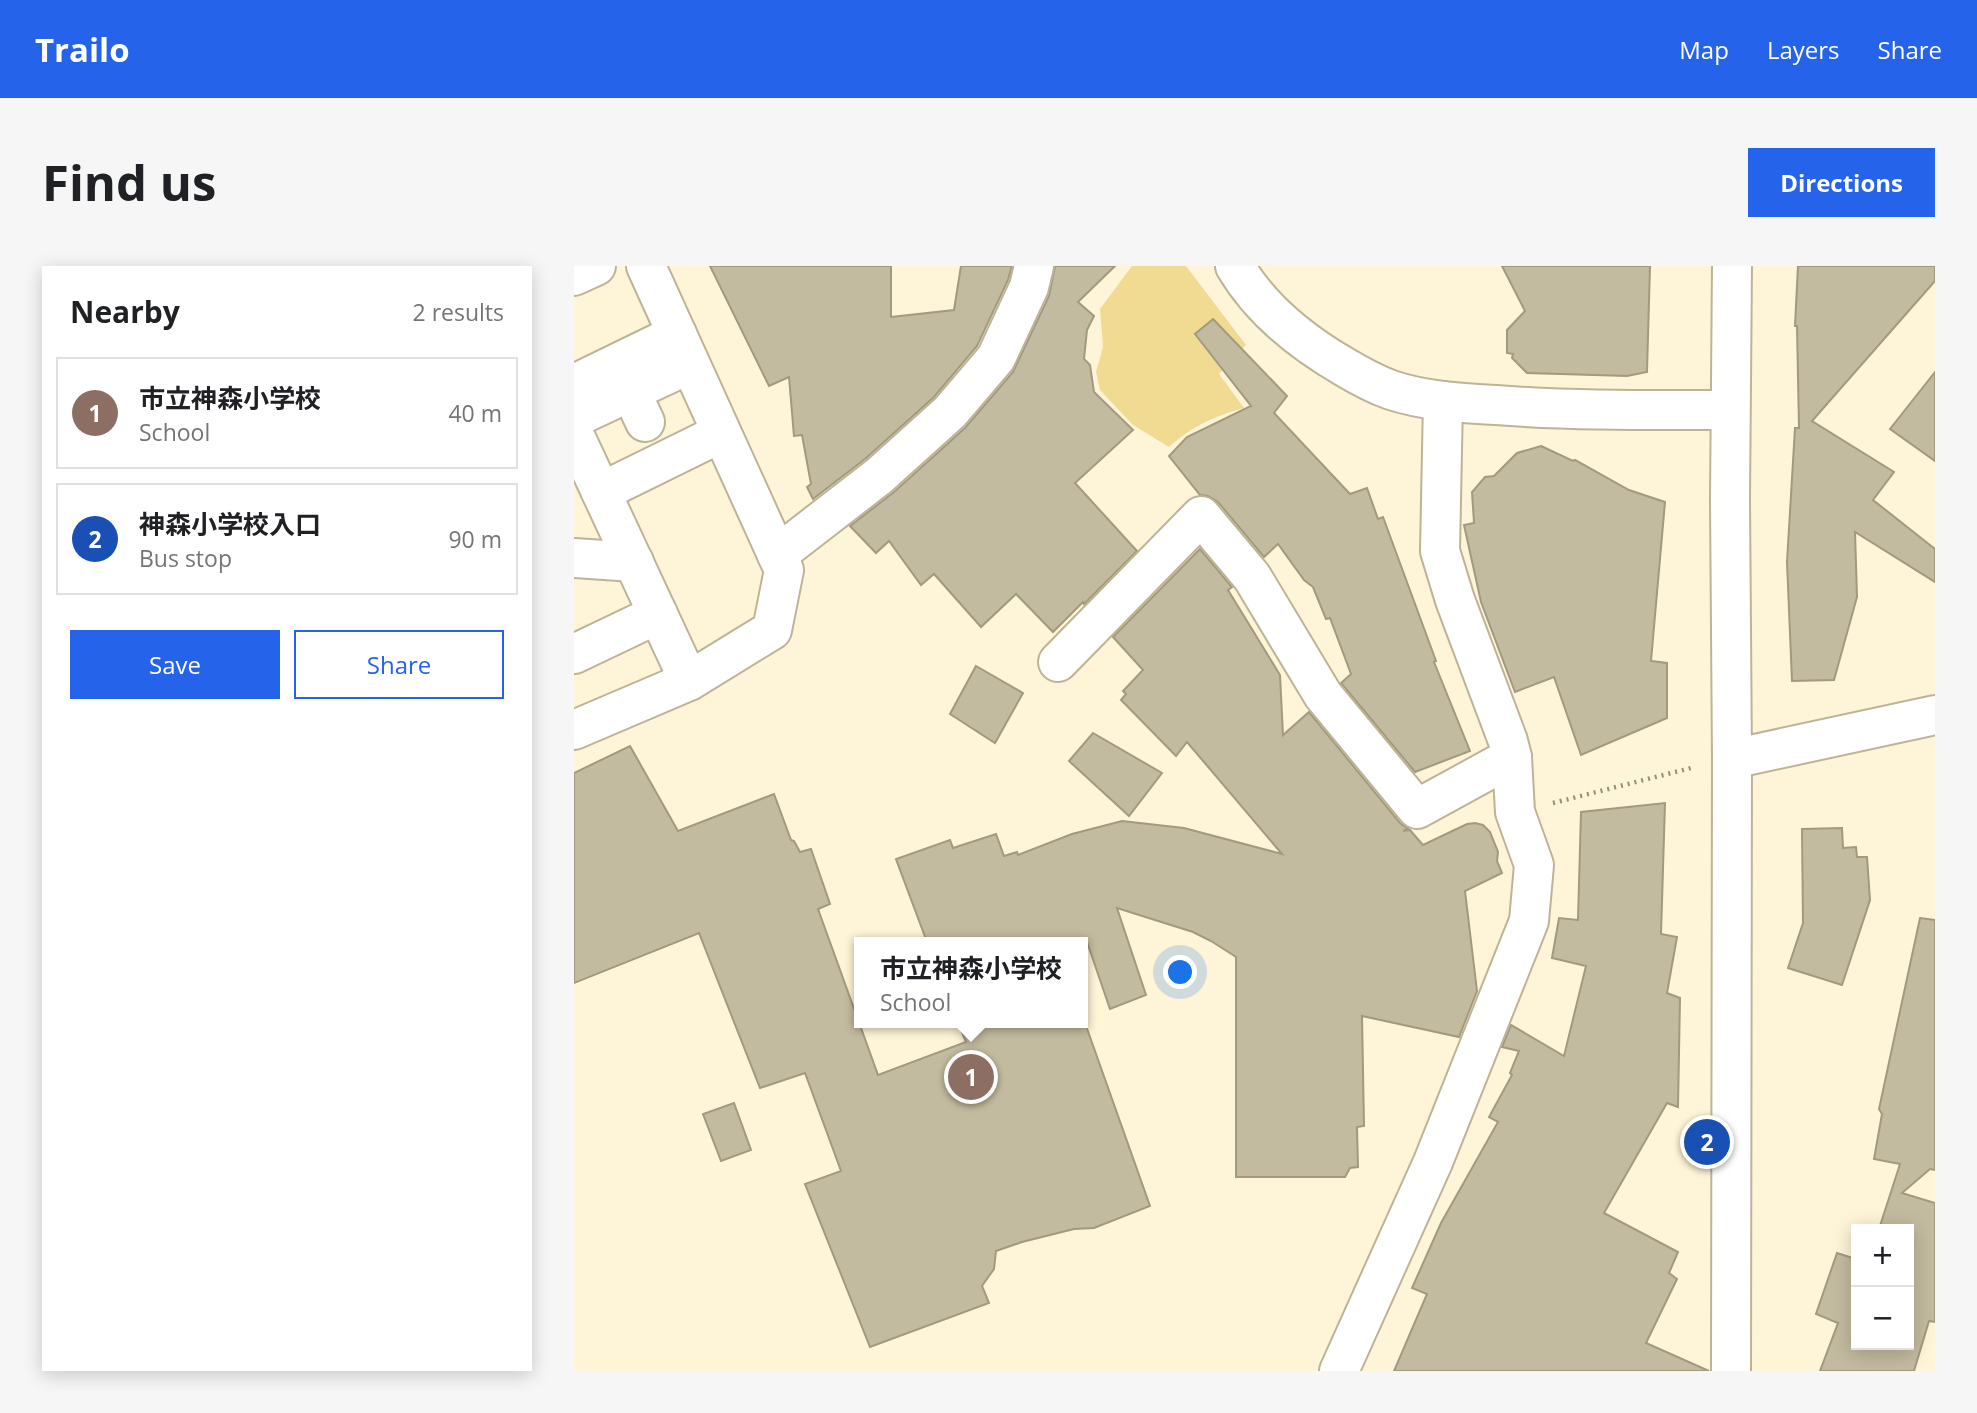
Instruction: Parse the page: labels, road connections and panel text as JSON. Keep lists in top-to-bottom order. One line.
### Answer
{"page":{"header":"Trailo","nav":["Map","Layers","Share"],"buttons":["Directions",["Save","Share"]],"title":"Find us","heading":["Nearby","2 results"],"list":[{"mark":"1","name":"市立神森小学校","note":"School","value":"40 m"},{"mark":"2","name":"神森小学校入口","note":"Bus stop","value":"90 m"}],"popup":["市立神森小学校","School"],"pins":["1","2"],"map_buttons":["+","−"]}}
